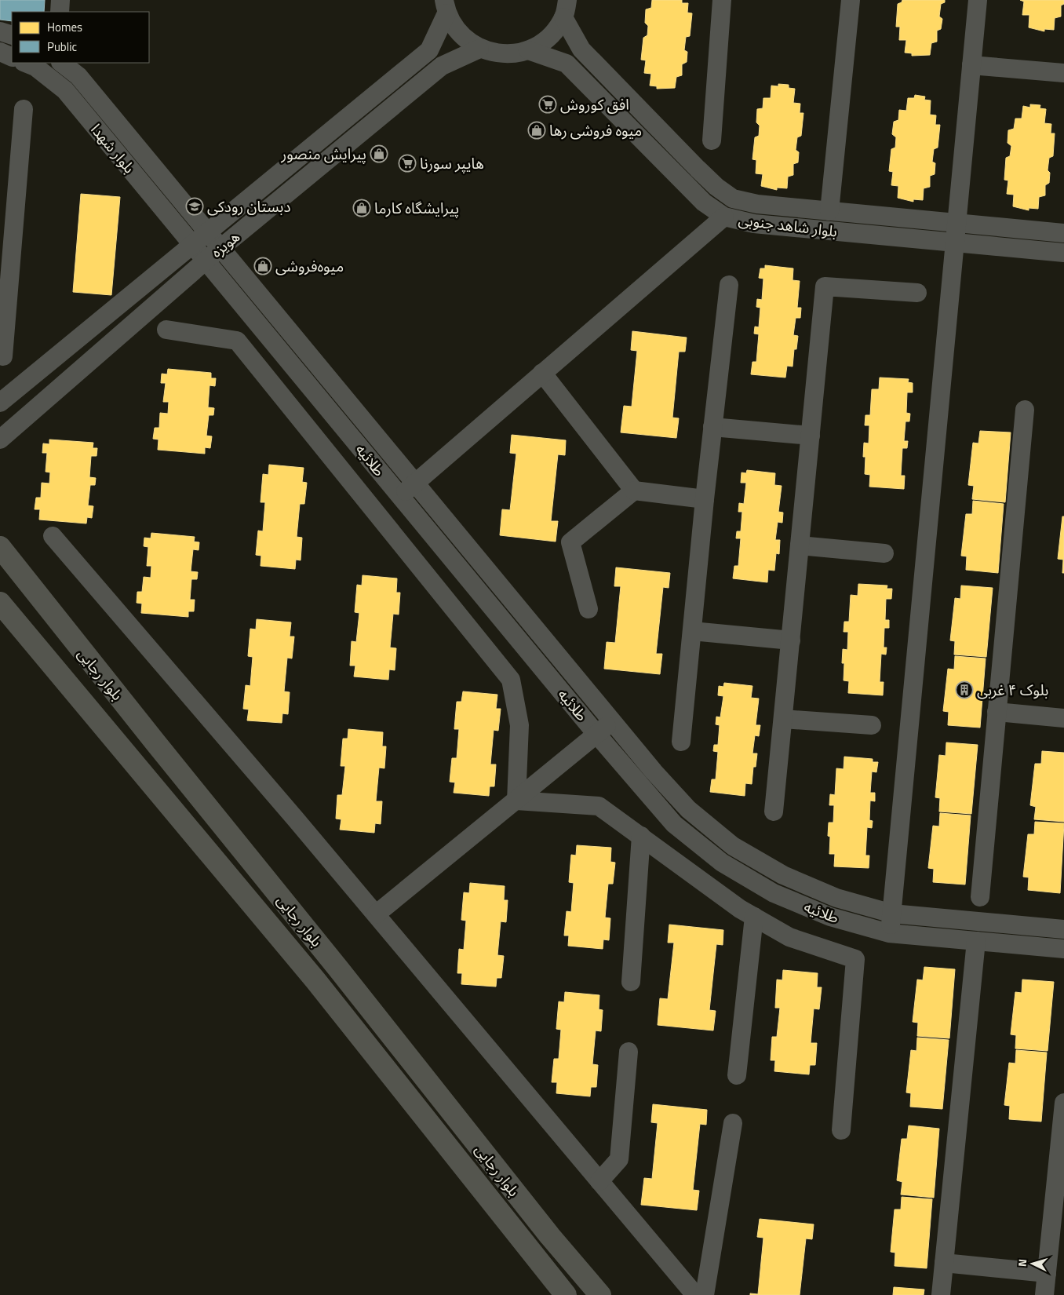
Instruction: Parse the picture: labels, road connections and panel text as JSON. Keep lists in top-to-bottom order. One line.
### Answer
{"streets":{"main road":["بلوار رجایی"],"street":["بلوار شهدا","بلوار شاهد جنوبی","هویزه","طلائیه"]},"crossings":[["بلوار شهدا","هویزه"],["بلوار شهدا","طلائیه"],["هویزه","طلائیه"]],"places":{"supermarket":["افق کوروش","هایپر سورنا"],"shop":["میوه فروشی رها","پیرایش منصور","پیرایشگاه کارما","میوه‌فروشی"],"school or university":["دبستان رودکی"],"building":["بلوک ۴ غربی"]},"legend":["Homes","Public"],"north":"left"}
